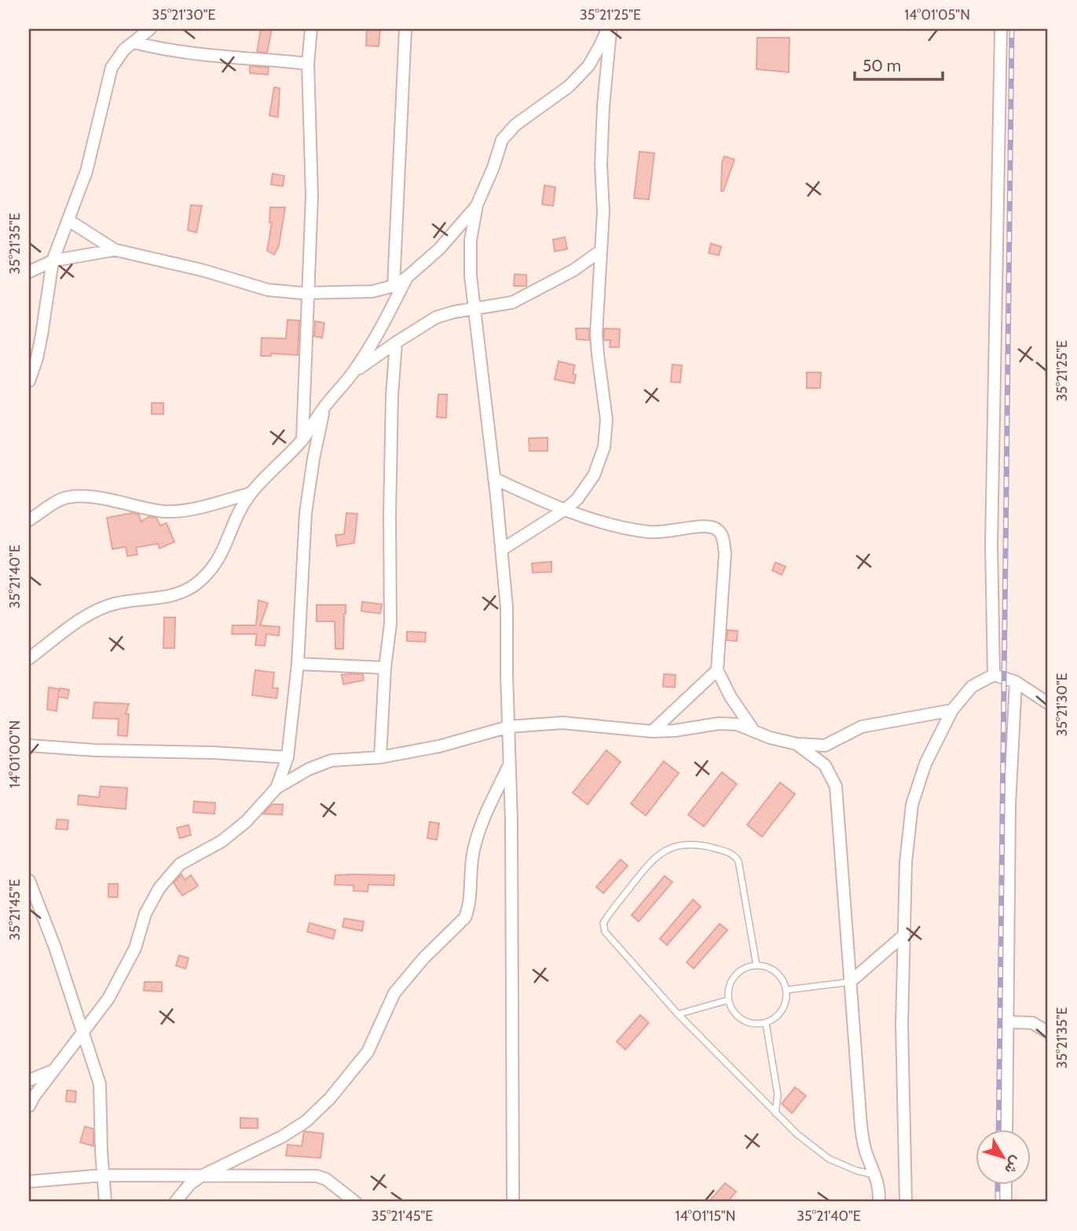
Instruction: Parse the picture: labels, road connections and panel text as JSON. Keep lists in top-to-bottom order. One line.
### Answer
{"scale_bar":"50 m","north":"bottom right","coordinates":["35°21'30\"E","35°21'25\"E","14°01'05\"N","35°21'35\"E","35°21'40\"E","14°01'00\"N","35°21'45\"E","14°01'15\"N"]}
